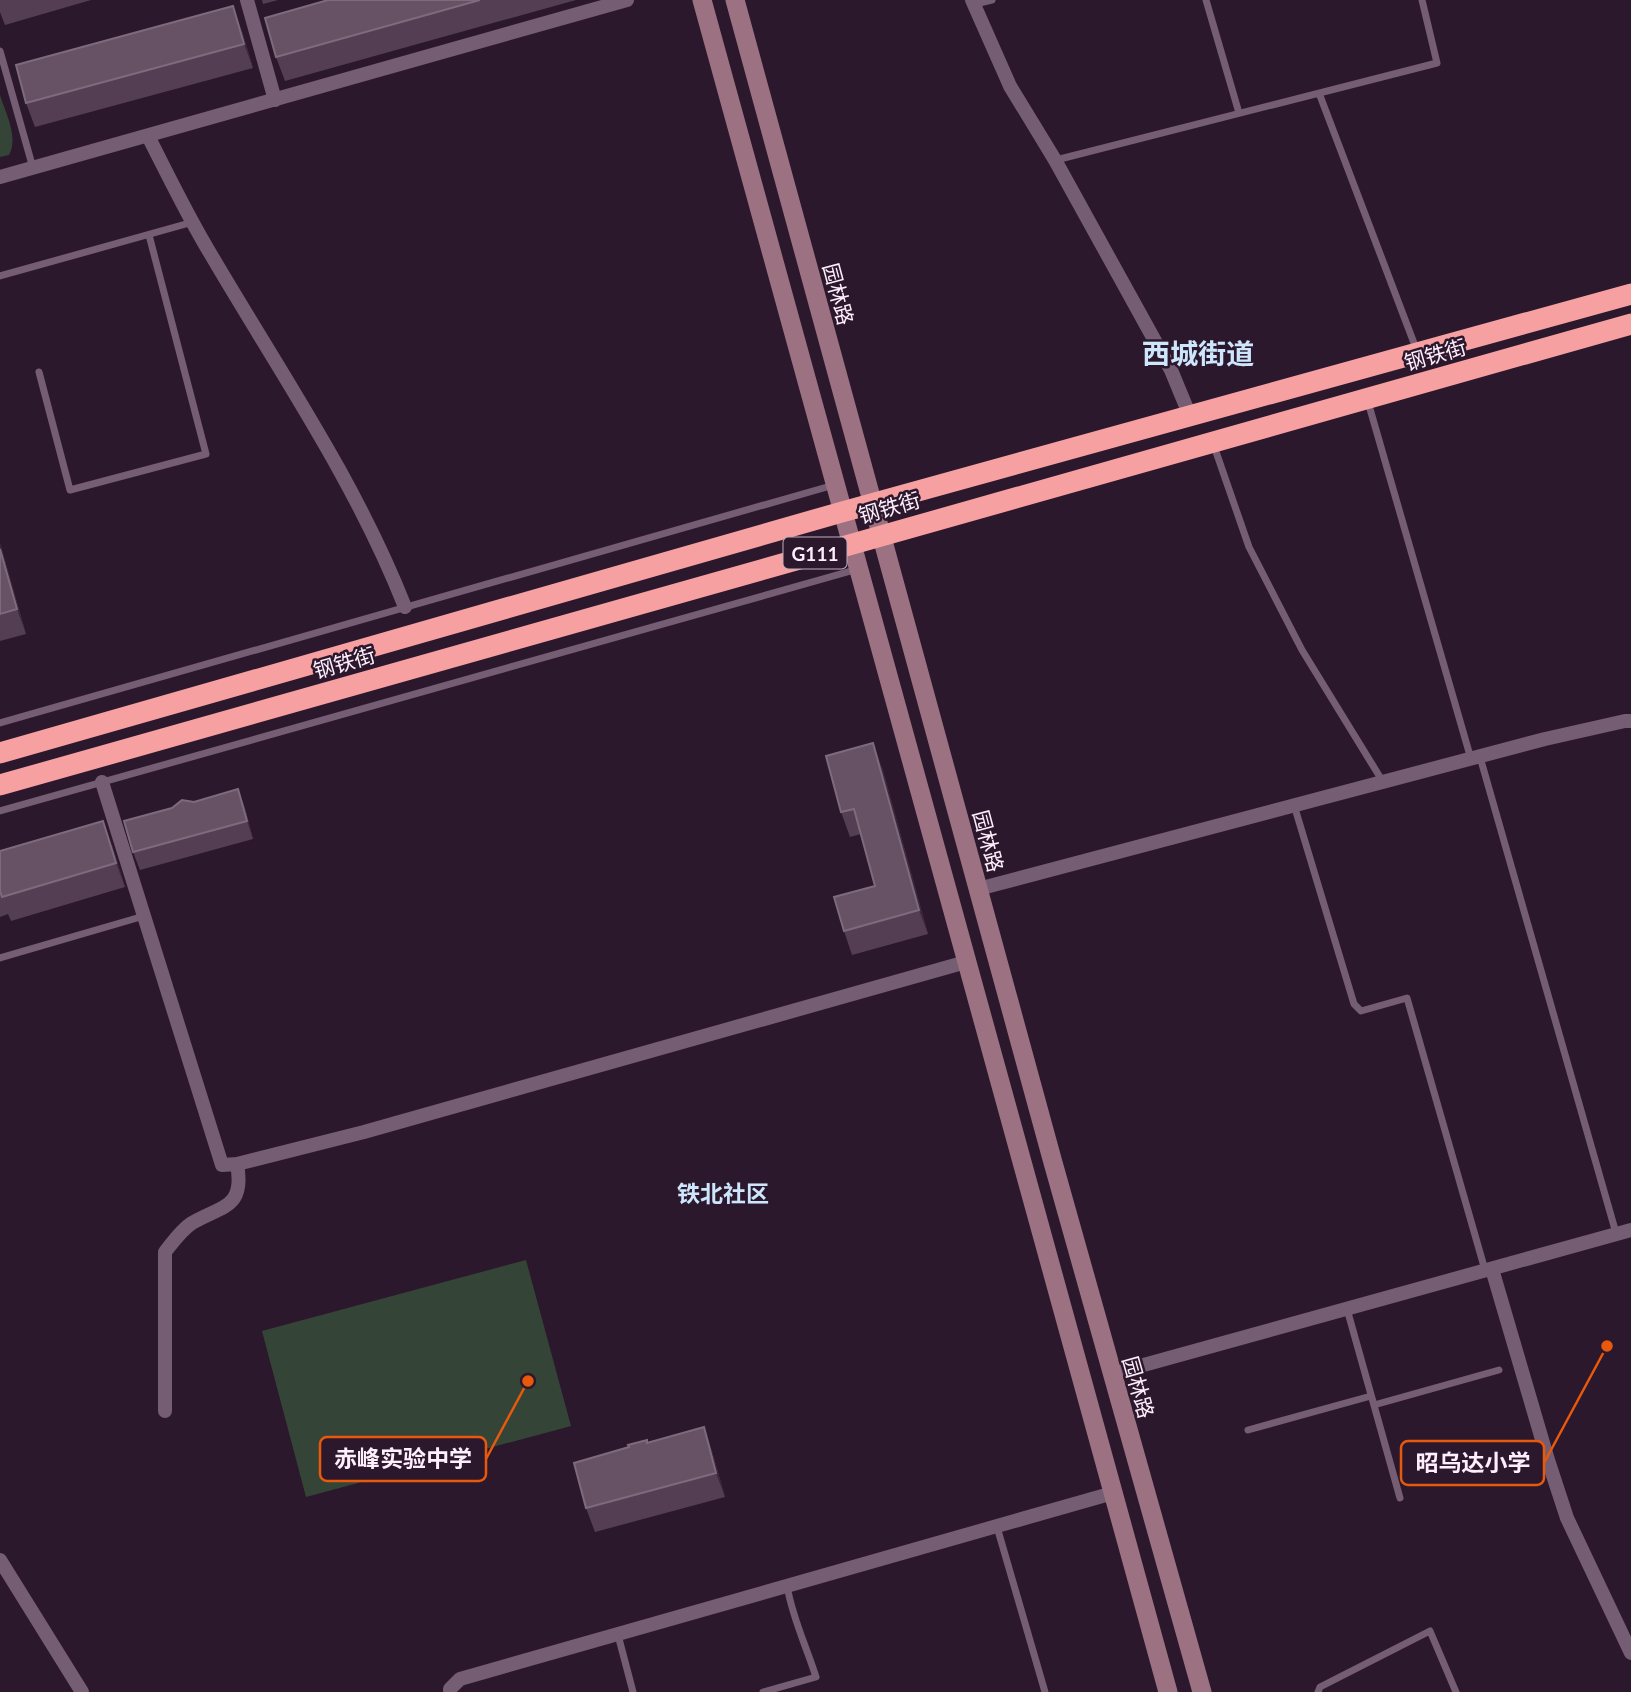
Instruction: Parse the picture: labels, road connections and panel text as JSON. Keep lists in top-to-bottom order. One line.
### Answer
{"streets":{"highway":["钢铁街","G111"],"street":["园林路"]},"crossings":[["园林路","钢铁街"]],"districts":["西城街道","铁北社区"],"places":["昭乌达小学","赤峰实验中学"]}
